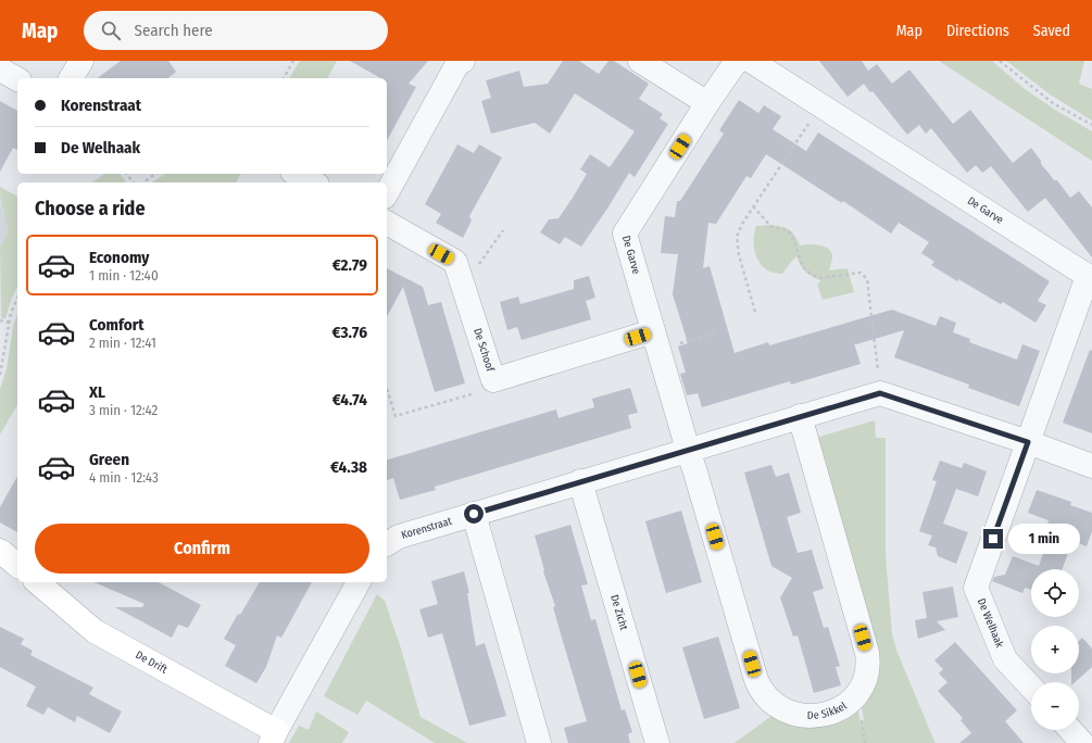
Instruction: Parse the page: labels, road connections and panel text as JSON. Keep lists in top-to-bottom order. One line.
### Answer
{"streets":{"street":["De Garve","De Schoof","Korenstraat","De Zicht","De Welhaak","De Drift","De Sikkel"]},"crossings":[["De Garve","De Schoof"],["De Garve","Korenstraat"],["De Garve","De Welhaak"],["De Garve","De Sikkel"],["Korenstraat","De Zicht"],["Korenstraat","De Sikkel"]],"page":{"header":"Map","search":"Search here","nav":["Map","Directions","Saved"],"banner":["Korenstraat","De Welhaak"],"heading":"Choose a ride","list":[{"name":"Economy","note":"1 min · 12:40","value":"€2.79"},{"name":"Comfort","note":"2 min · 12:41","value":"€3.76"},{"name":"XL","note":"3 min · 12:42","value":"€4.74"},{"name":"Green","note":"4 min · 12:43","value":"€4.38"}],"buttons":"Confirm","bubble":"1 min","map_buttons":["+","−"]}}
